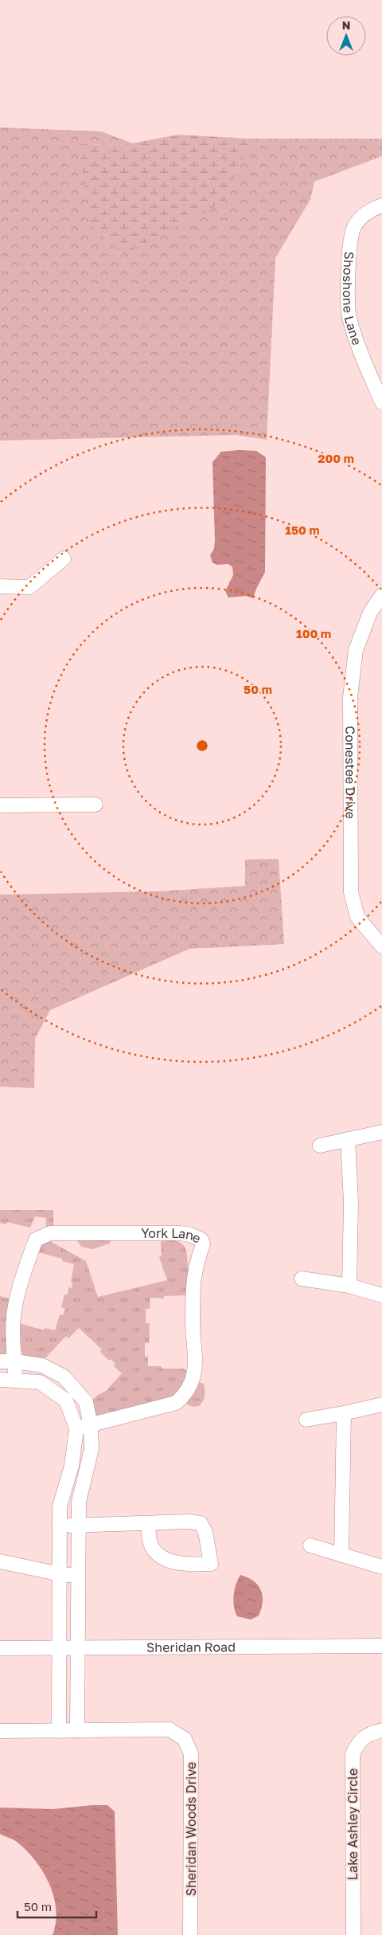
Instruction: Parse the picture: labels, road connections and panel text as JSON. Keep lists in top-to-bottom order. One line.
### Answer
{"streets":{"street":["Shoshone Lane","Conestee Drive","York Lane","Sheridan Road","Lake Ashley Circle","Sheridan Woods Drive"]},"scale_bar":"50 m","north":"top","rings":["200 m","150 m","100 m","50 m"]}
